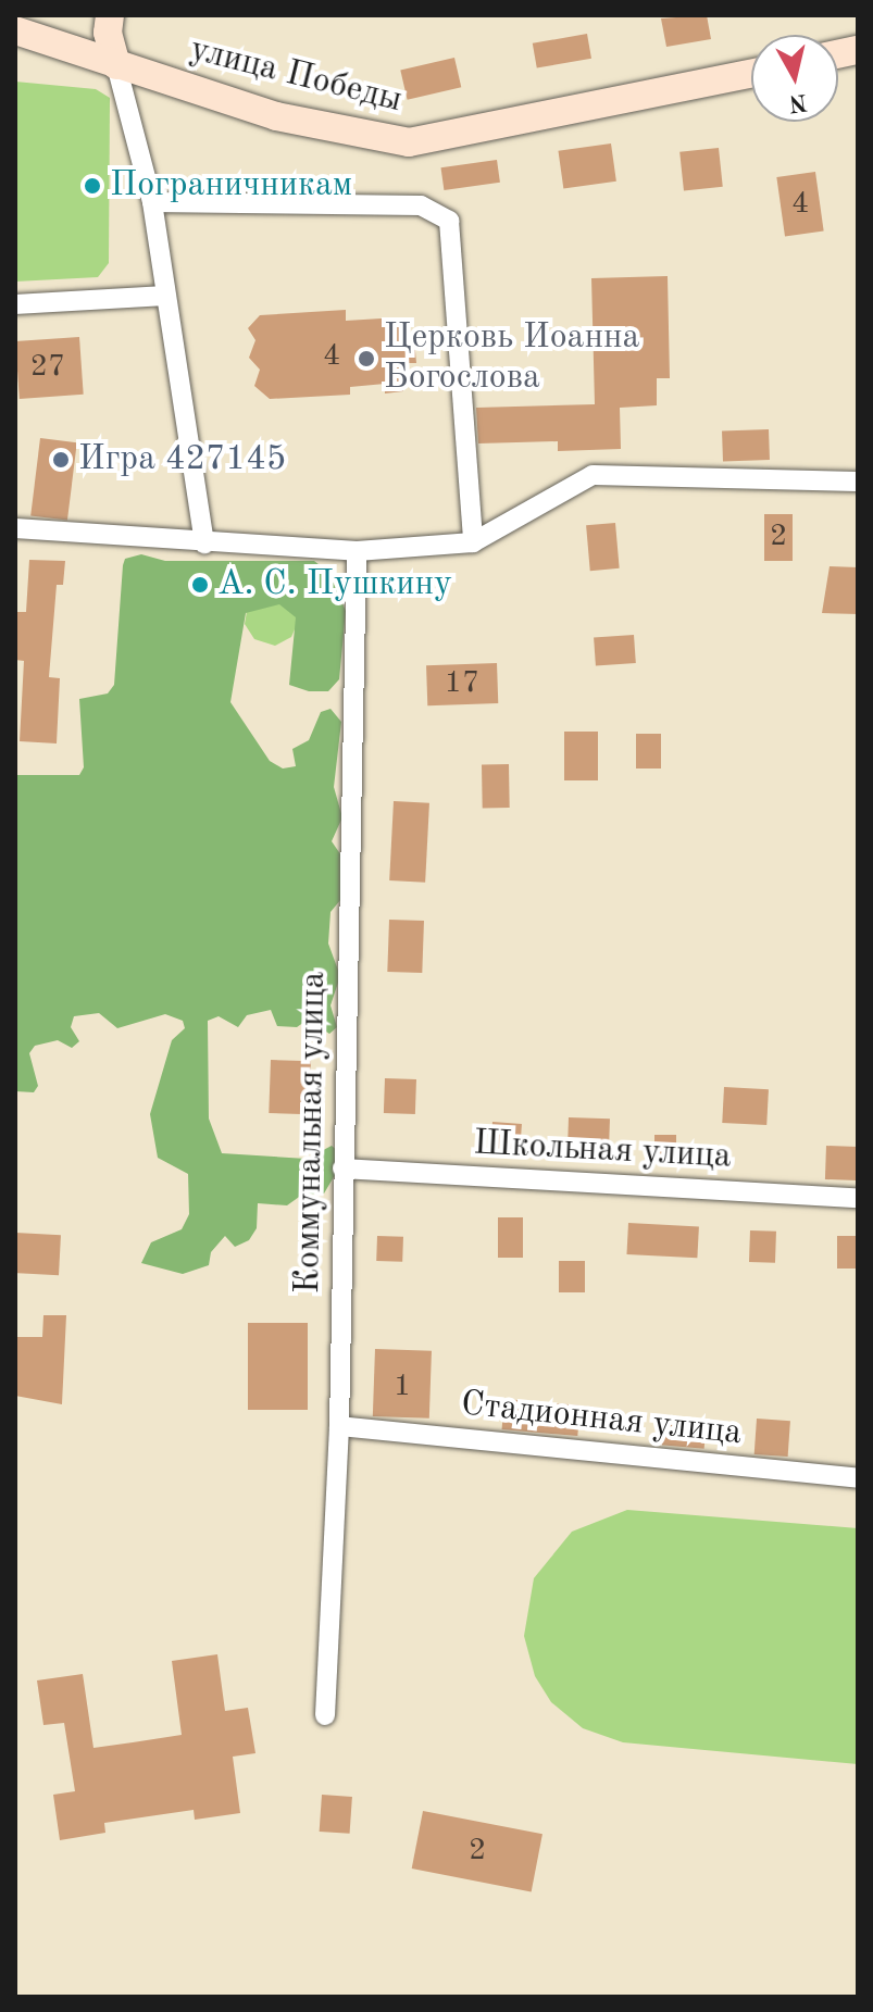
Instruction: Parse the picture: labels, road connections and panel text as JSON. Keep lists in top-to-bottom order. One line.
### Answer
{"streets":{"main road":["улица Победы"],"street":["Коммунальная улица","Школьная улица","Стадионная улица"]},"crossings":[["Коммунальная улица","Школьная улица"],["Коммунальная улица","Стадионная улица"]],"places":["Пограничникам","Церковь Иоанна Богослова","Игра 427145","А. С. Пушкину"],"house_numbers":["4","4","27","2","17","1","2"],"north":"bottom"}
